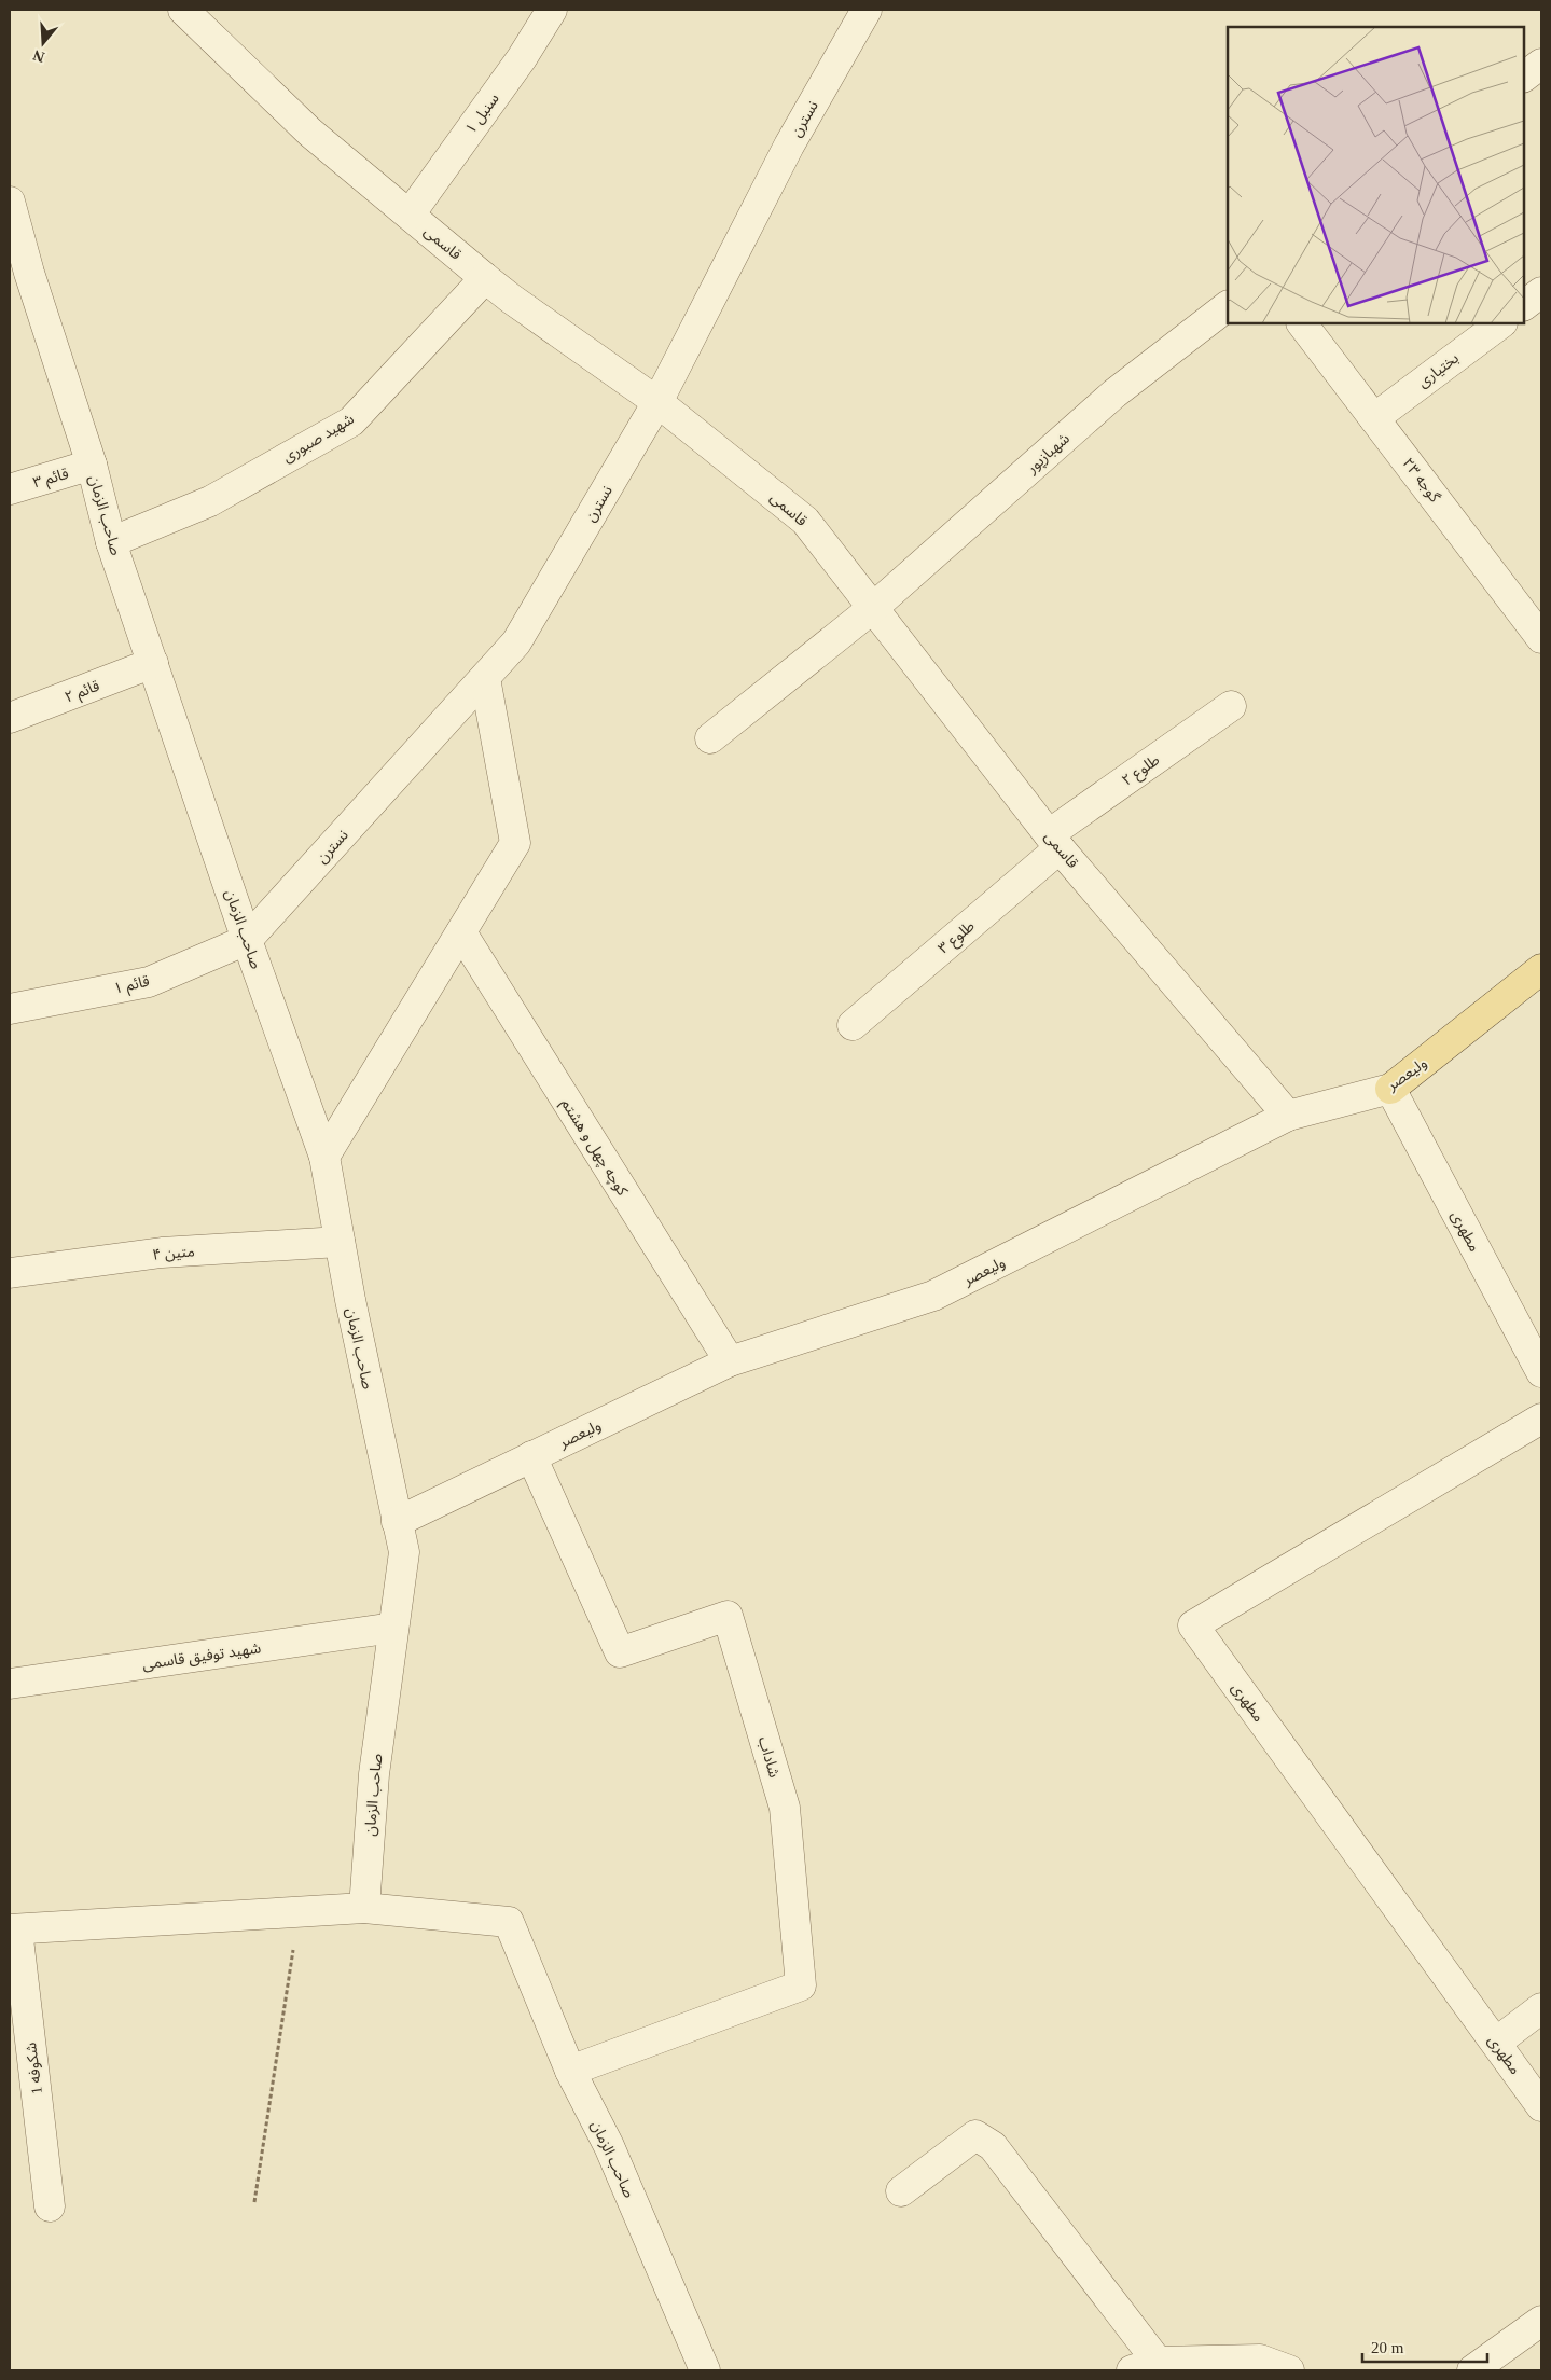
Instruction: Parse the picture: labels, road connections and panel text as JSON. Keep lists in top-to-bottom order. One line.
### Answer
{"streets":{"main road":["ولیعصر"],"street":["سنبل ۱","نسترن","قاسمی","بختیاری","شهید صبوری","شهبازپور","قائم ۳","گوجه ۲۳","صاحب الزمان","قائم ۲","طلوع ۲","طلوع ۳","قائم ۱","کوچه چهل و هشتم","مطهری","متین ۴","شهید توفیق قاسمی","شاداب","شکوفه 1"]},"crossings":[["سنبل ۱","قاسمی"],["نسترن","قاسمی"],["نسترن","صاحب الزمان"],["نسترن","قائم ۱"],["قاسمی","شهید صبوری"],["قاسمی","شهبازپور"],["قاسمی","طلوع ۲"],["قاسمی","طلوع ۳"],["قاسمی","ولیعصر"],["بختیاری","گوجه ۲۳"],["شهید صبوری","صاحب الزمان"],["قائم ۳","صاحب الزمان"],["صاحب الزمان","قائم ۲"],["صاحب الزمان","قائم ۱"],["صاحب الزمان","ولیعصر"],["صاحب الزمان","متین ۴"],["صاحب الزمان","شهید توفیق قاسمی"],["صاحب الزمان","شاداب"],["طلوع ۲","طلوع ۳"],["ولیعصر","کوچه چهل و هشتم"],["ولیعصر","مطهری"],["ولیعصر","شاداب"]],"scale_bar":"20 m","north":"bottom"}
